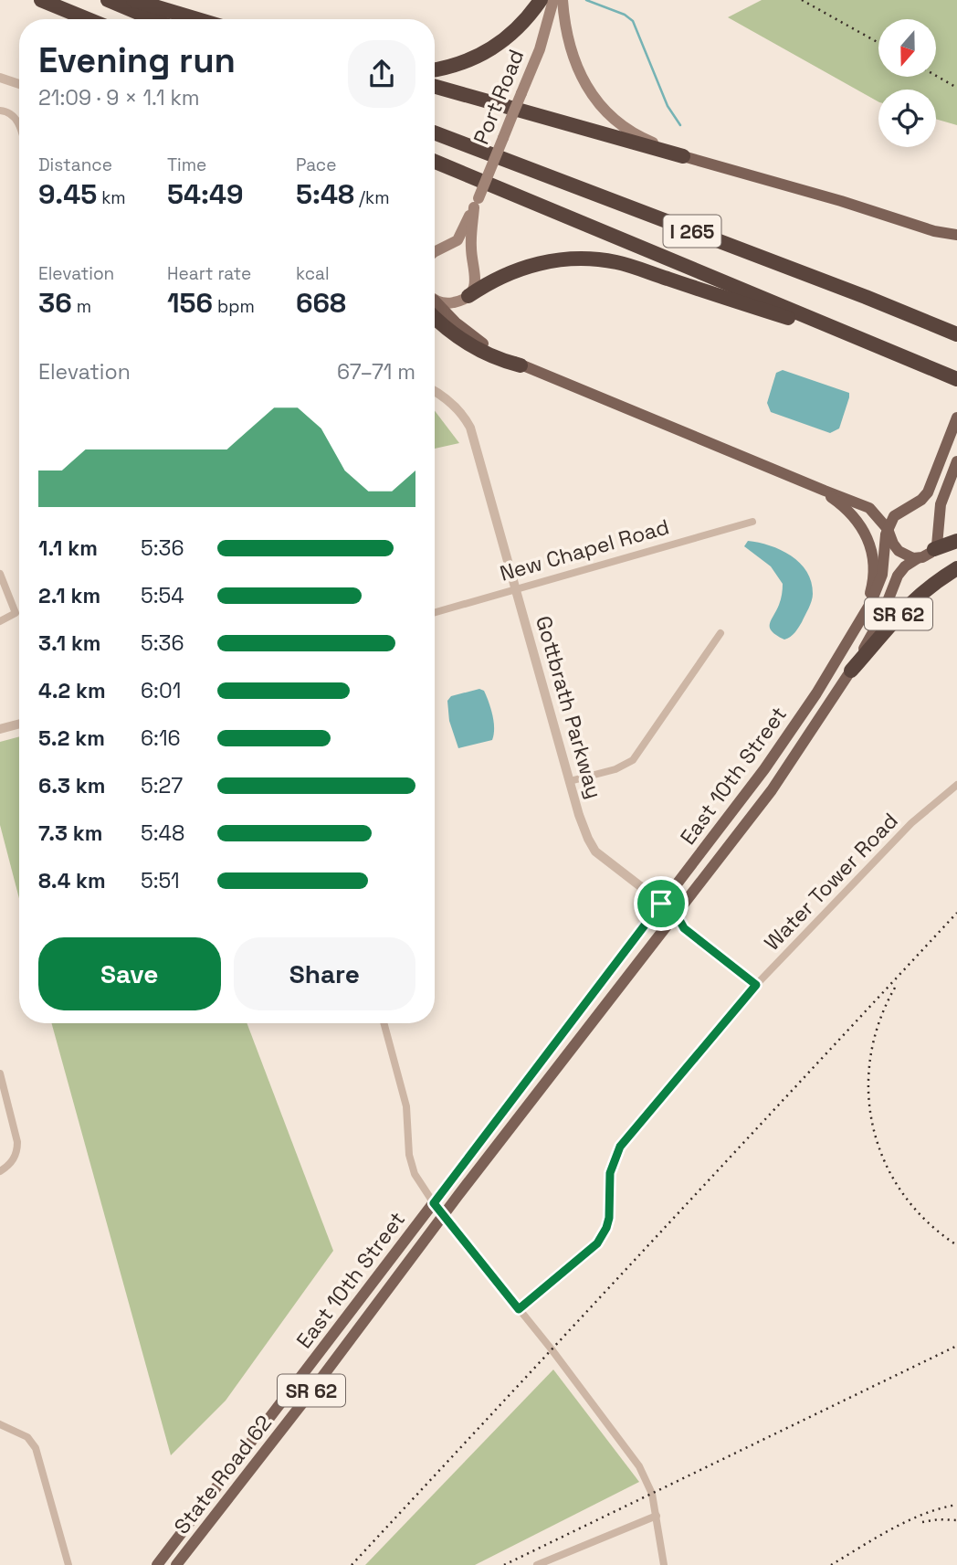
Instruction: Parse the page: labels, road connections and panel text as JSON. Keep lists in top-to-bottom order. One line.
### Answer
{"streets":{"highway":["I 265","SR 62"],"main road":["Port Road","East 10th Street","State Road 62"],"street":["New Chapel Road","Gottbrath Parkway","Water Tower Road"]},"crossings":[["New Chapel Road","Gottbrath Parkway"],["SR 62","State Road 62"],["Gottbrath Parkway","East 10th Street"],["Gottbrath Parkway","Water Tower Road"],["Gottbrath Parkway","State Road 62"]],"north":"bottom","page":{"heading":["Evening run","21:09 · 9 × 1.1 km"],"stats":[["Distance","9.45 km"],["Time","54:49"],["Pace","5:48 /km"],["Elevation","36 m"],["Heart rate","156 bpm"],["kcal","668"]],"chart":["Elevation","67–71 m"],"list":[{"name":"1.1 km","note":"5:36"},{"name":"2.1 km","note":"5:54"},{"name":"3.1 km","note":"5:36"},{"name":"4.2 km","note":"6:01"},{"name":"5.2 km","note":"6:16"},{"name":"6.3 km","note":"5:27"},{"name":"7.3 km","note":"5:48"},{"name":"8.4 km","note":"5:51"}],"buttons":["Save","Share"]}}
